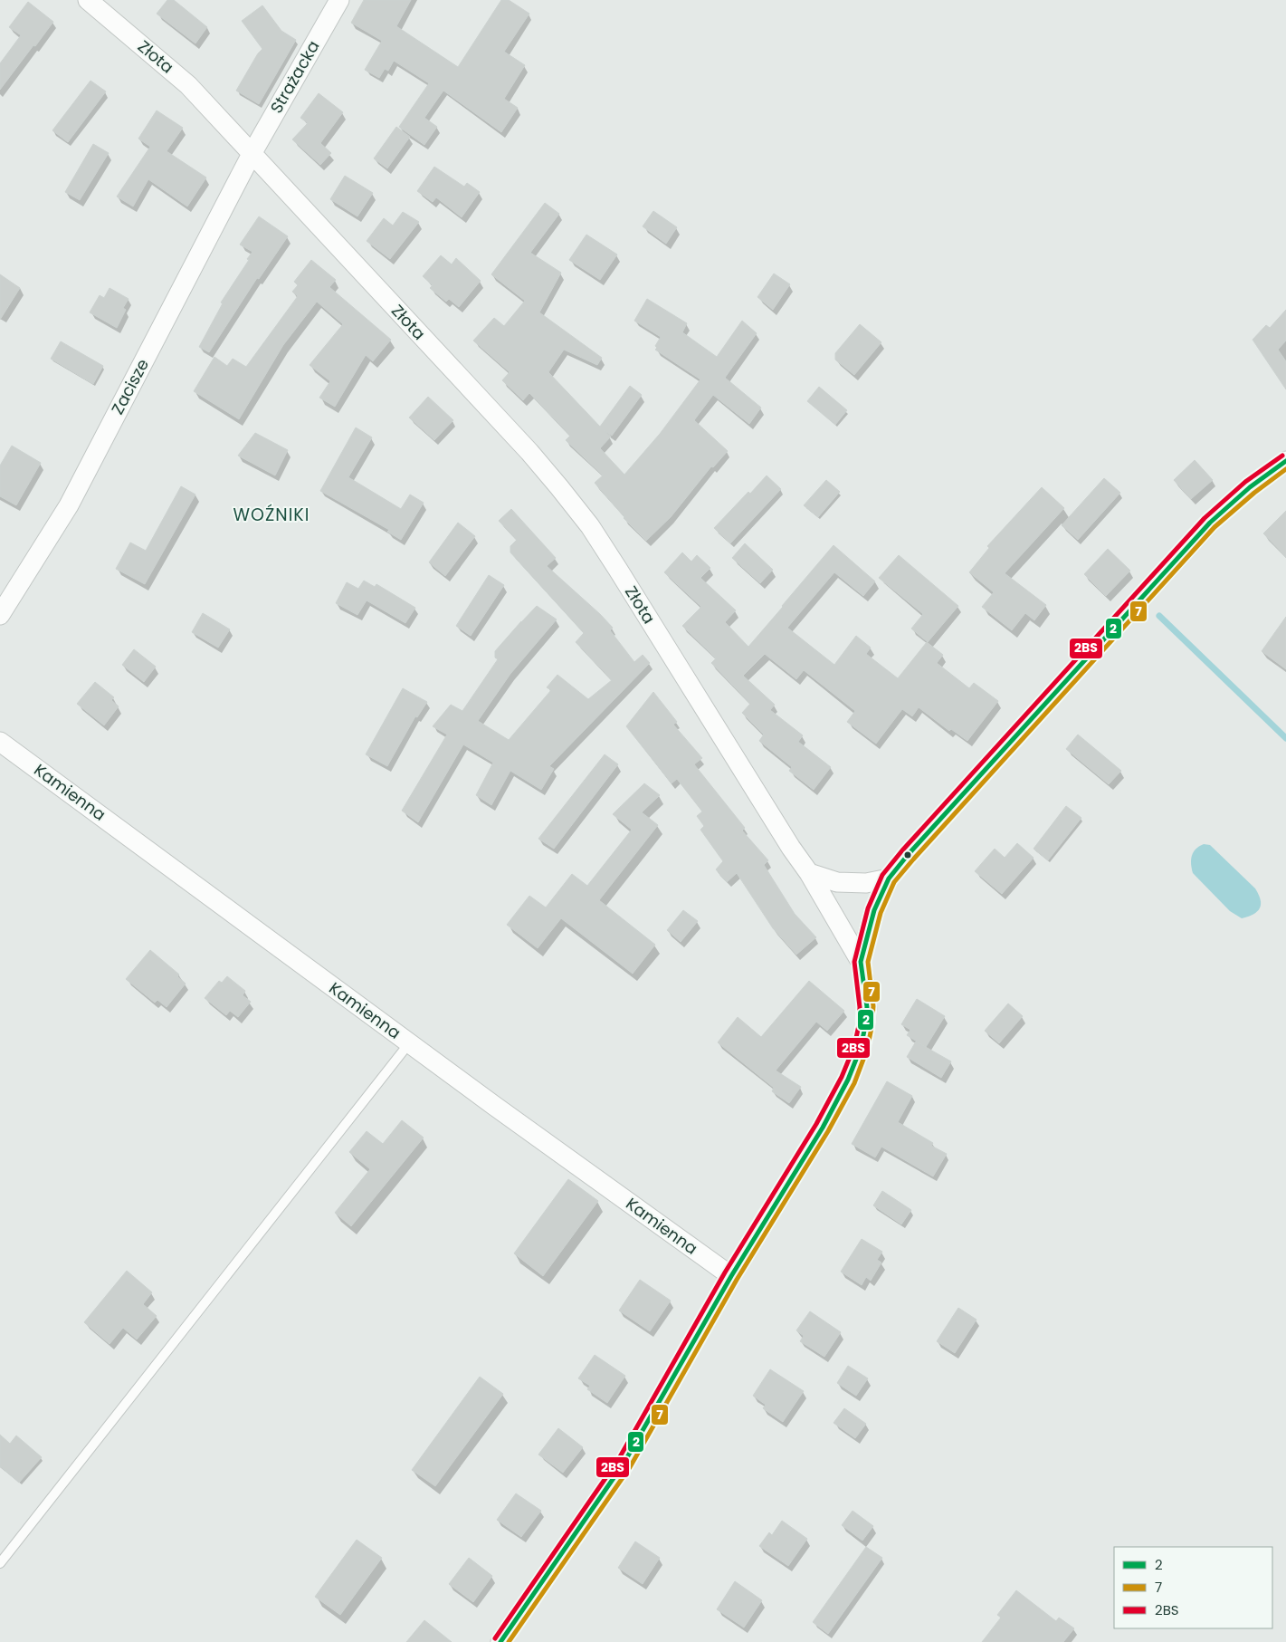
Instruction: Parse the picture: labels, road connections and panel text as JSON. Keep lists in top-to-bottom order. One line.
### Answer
{"streets":{"street":["Złota","Strażacka","Zacisze","Kamienna"]},"crossings":[["Złota","Strażacka"],["Złota","Zacisze"],["Złota","Kamienna"],["Strażacka","Zacisze"]],"districts":["WOŹNIKI"],"lines":["transit line 2BS","transit line 2","transit line 7"],"legend":["2","7","2BS"]}
